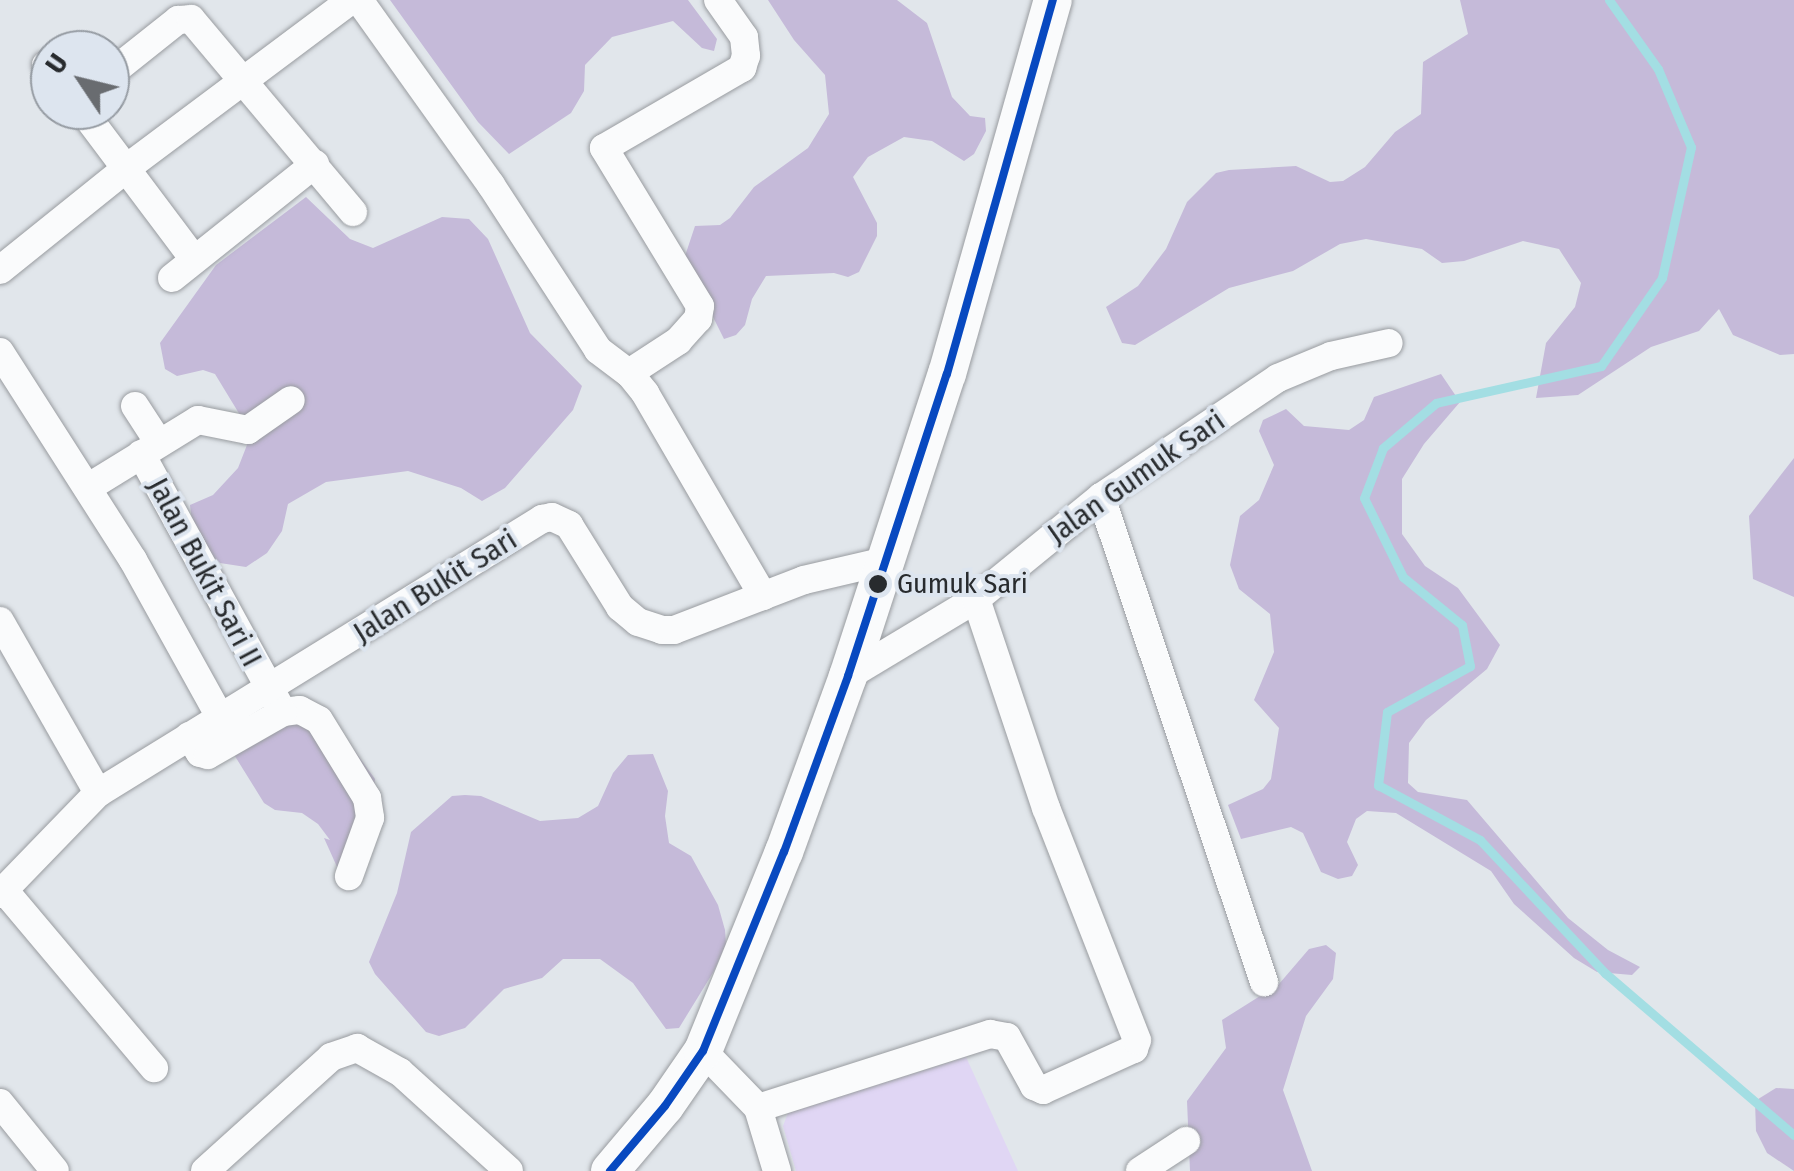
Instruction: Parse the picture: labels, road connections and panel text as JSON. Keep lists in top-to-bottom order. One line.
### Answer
{"streets":{"street":["Jalan Gumuk Sari","Jalan Bukit Sari II","Jalan Bukit Sari"]},"crossings":[["Jalan Bukit Sari II","Jalan Bukit Sari"]],"places":["Gumuk Sari"],"north":"top left"}
